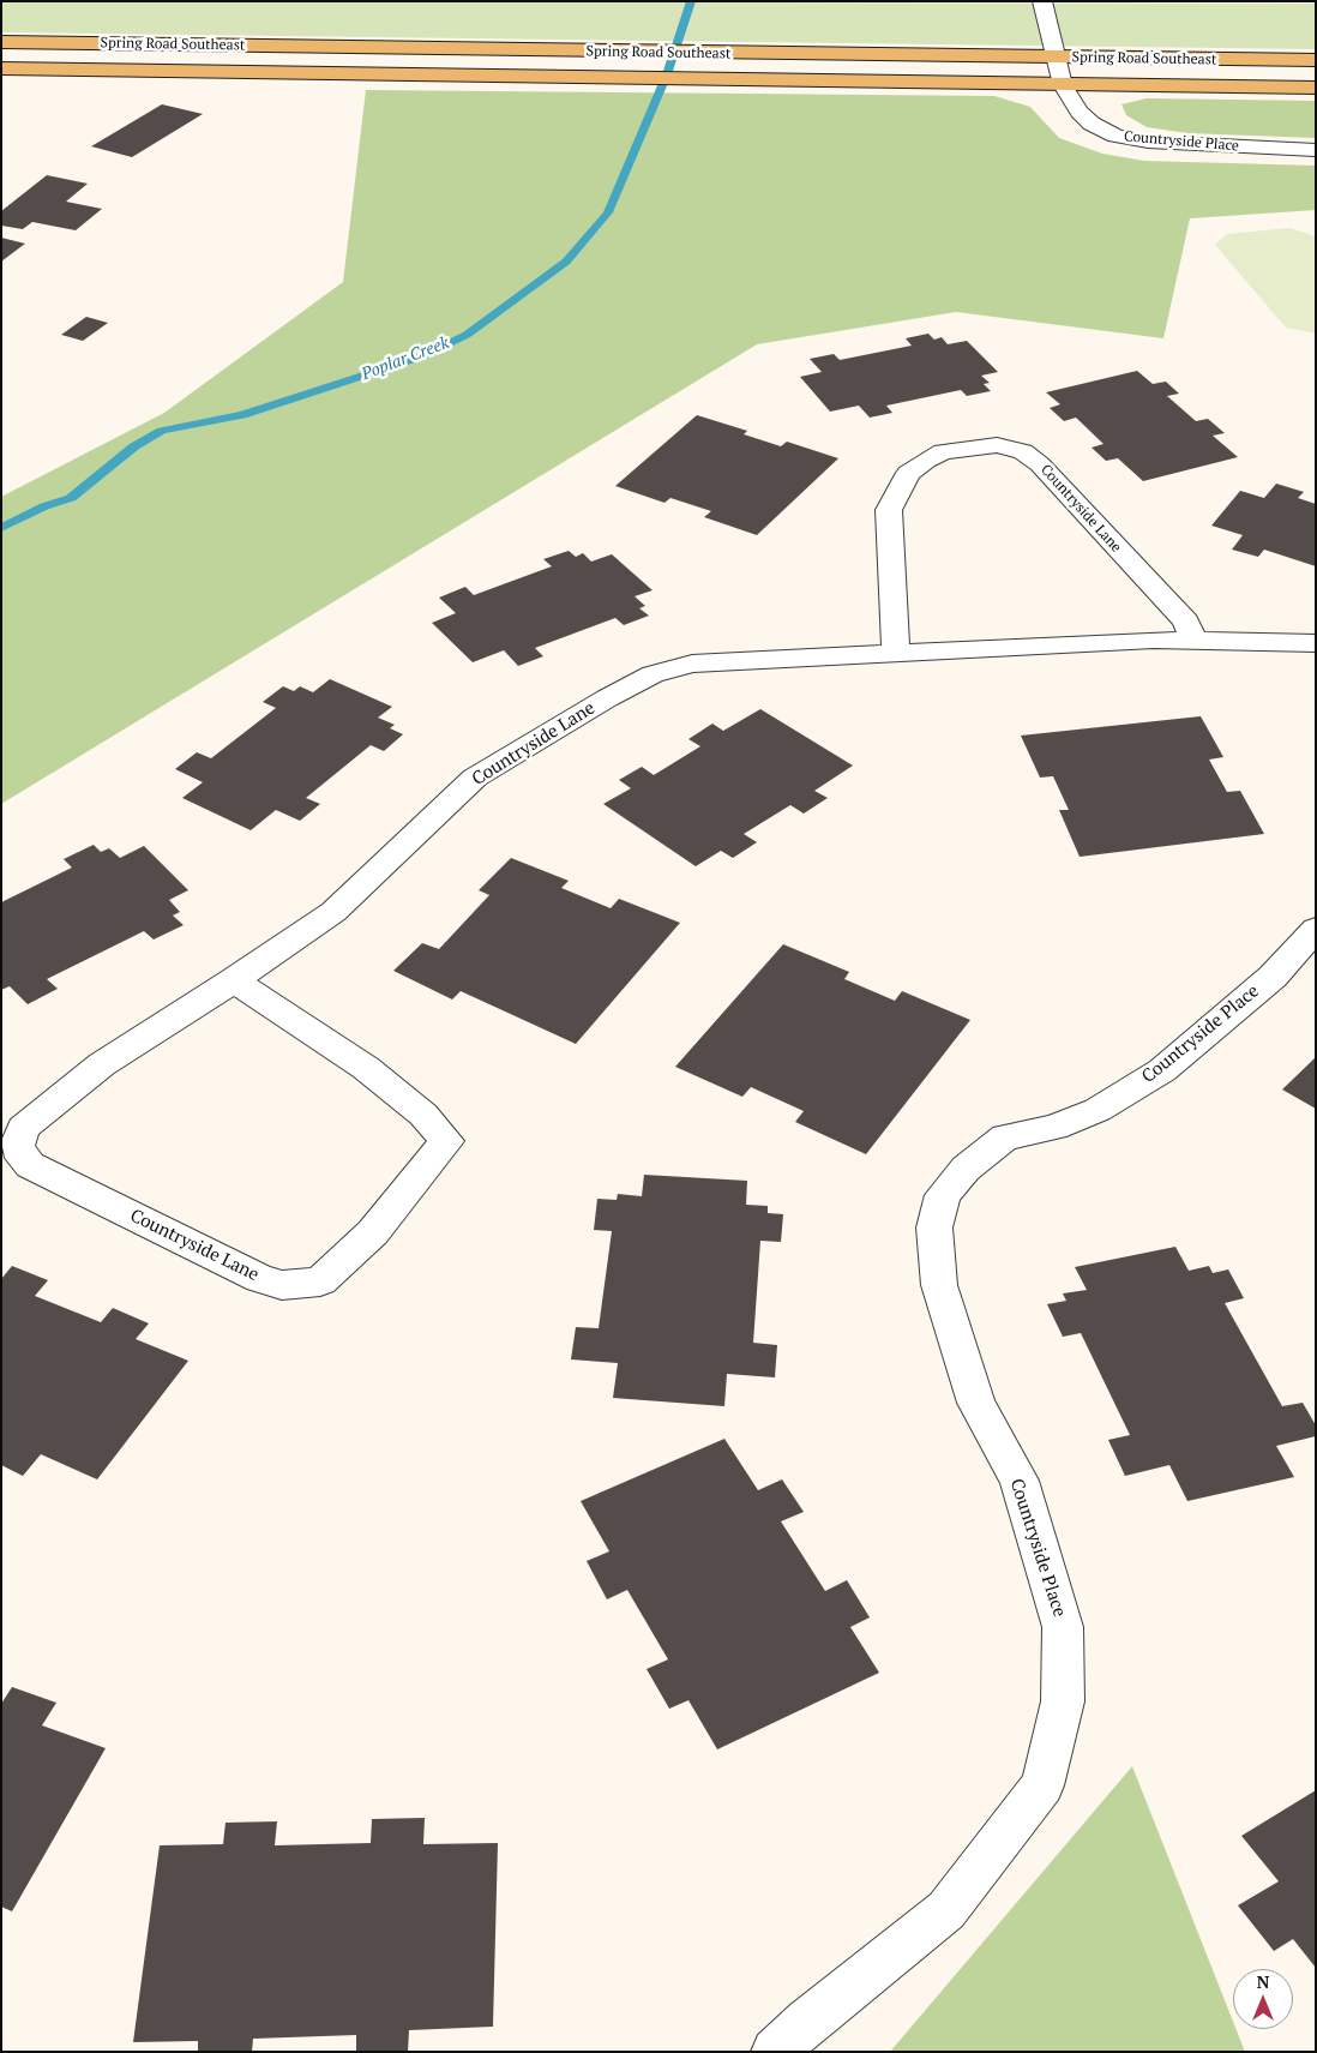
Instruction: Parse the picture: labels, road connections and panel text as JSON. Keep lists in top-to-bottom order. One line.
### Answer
{"streets":{"main road":["Spring Road Southeast"],"street":["Countryside Place","Countryside Lane"]},"crossings":[["Spring Road Southeast","Countryside Place"]],"water":["Poplar Creek"],"north":"top"}
